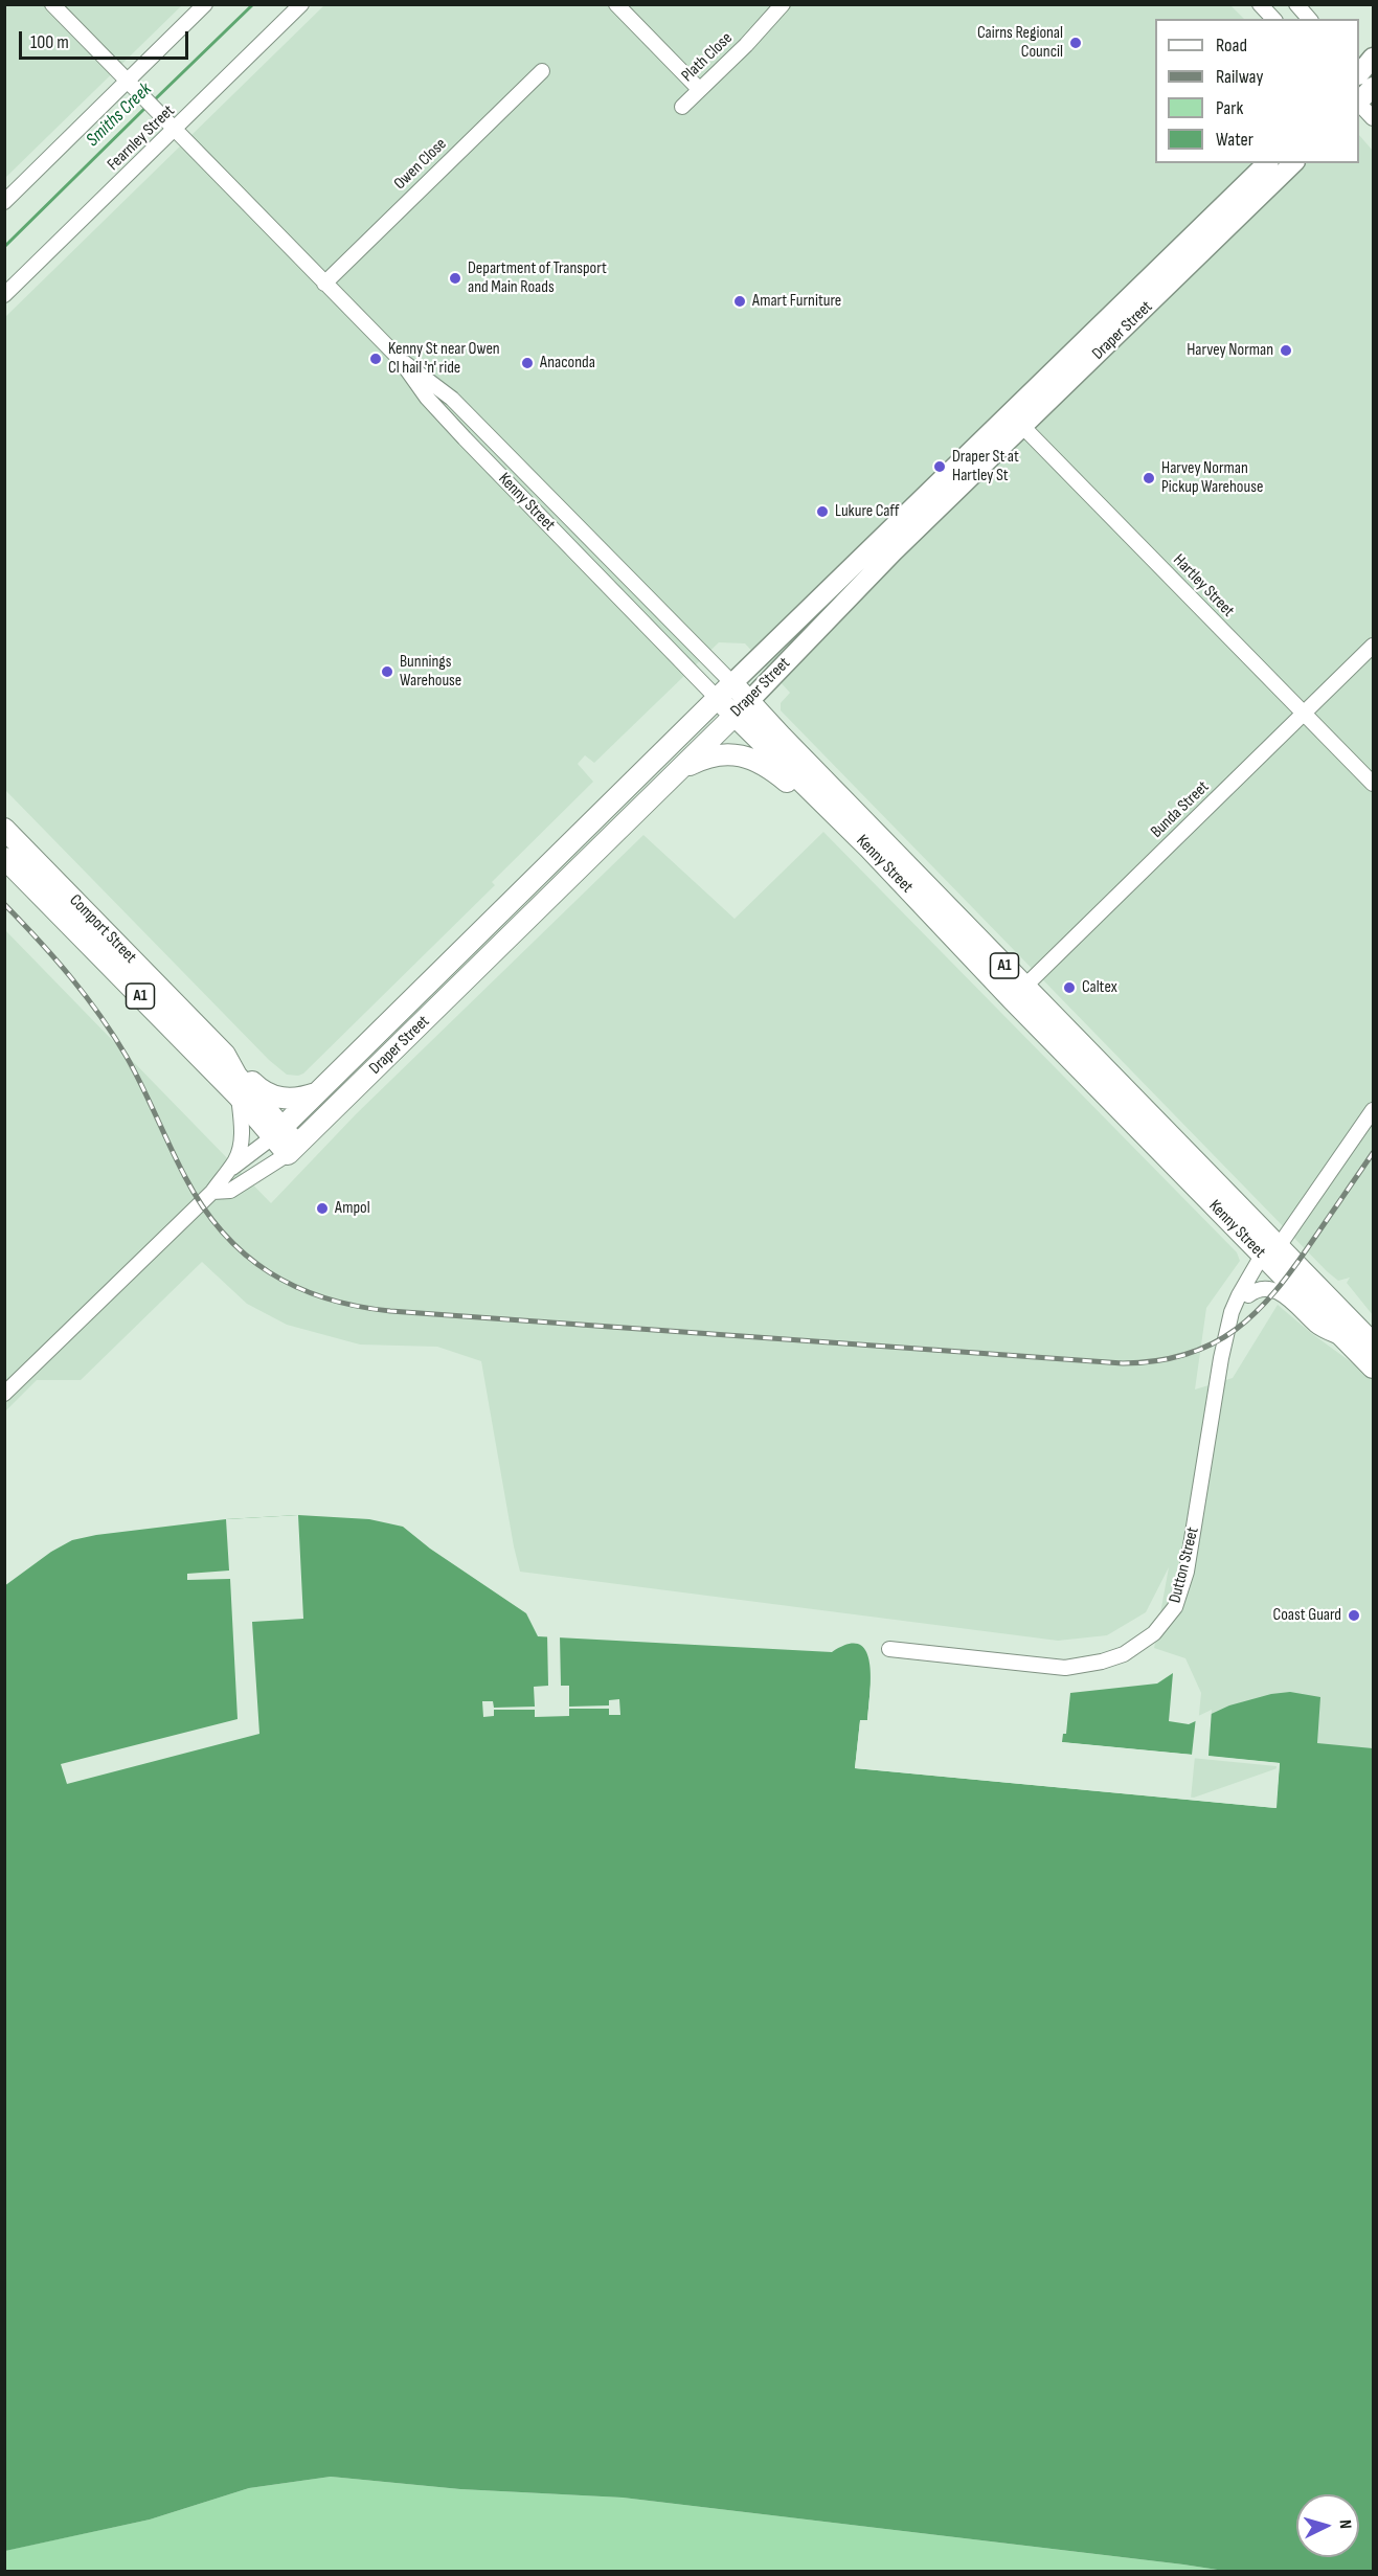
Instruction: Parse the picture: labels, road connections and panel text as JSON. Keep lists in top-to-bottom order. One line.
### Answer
{"streets":{"highway":["Draper Street","Kenny Street","Comport Street","A1"],"street":["Plath Close","Fearnley Street","Owen Close","Hartley Street","Bunda Street","Dutton Street"]},"crossings":[["Fearnley Street","Kenny Street"],["Owen Close","Kenny Street"],["Draper Street","Kenny Street"],["Draper Street","Hartley Street"],["Draper Street","Comport Street"],["Kenny Street","Bunda Street"],["Kenny Street","Dutton Street"],["Hartley Street","Bunda Street"]],"water":["Smiths Creek"],"places":["Cairns Regional Council","Department of Transport and Main Roads","Amart Furniture","Harvey Norman","Kenny St near Owen Cl hail 'n' ride","Anaconda","Draper St at Hartley St","Harvey Norman Pickup Warehouse","Lukure Caff","Bunnings Warehouse","Caltex","Ampol","Coast Guard"],"legend":["Road","Railway","Park","Water"],"scale_bar":"100 m","north":"right"}
